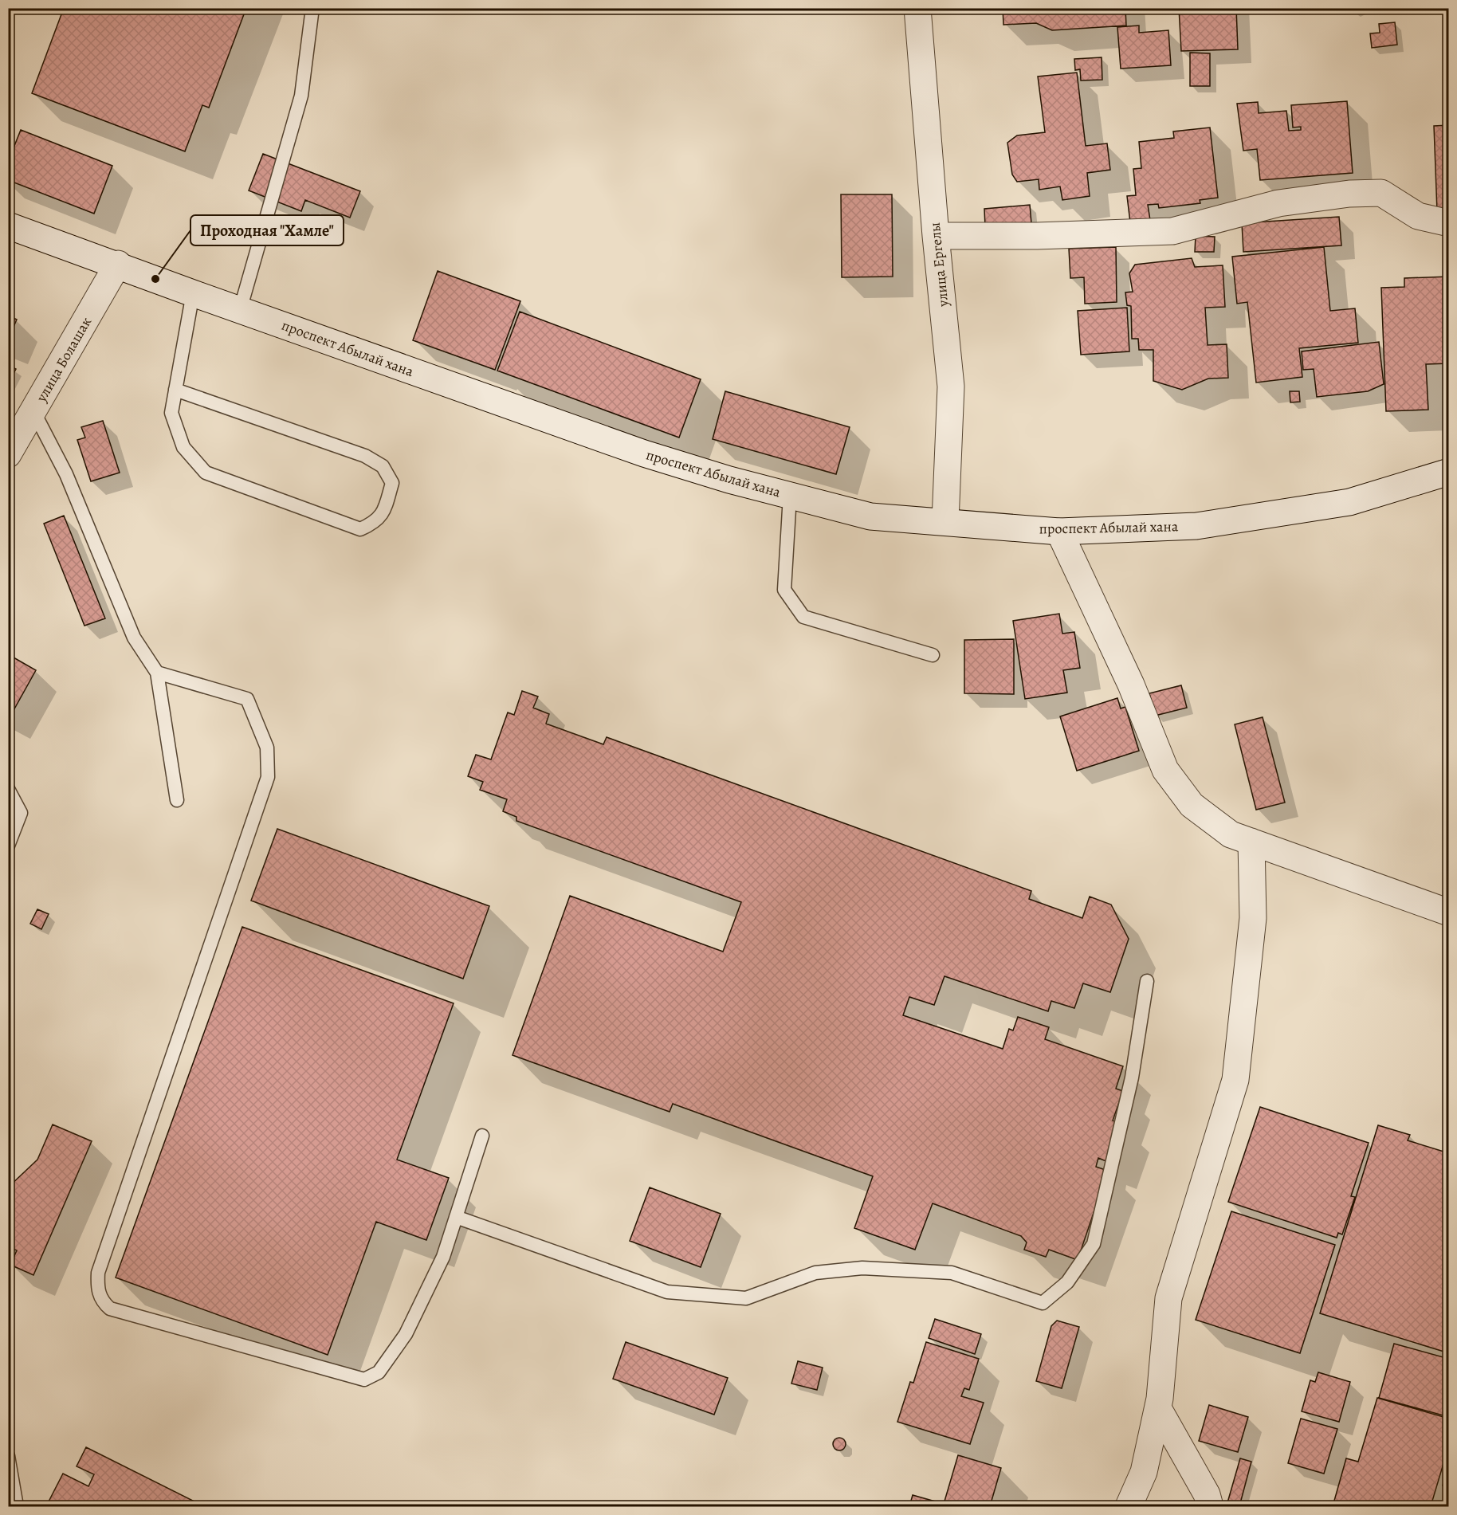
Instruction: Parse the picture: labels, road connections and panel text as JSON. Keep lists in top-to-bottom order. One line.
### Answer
{"streets":{"street":["улица Ергелы","проспект Абылай хана","улица Болашак"]},"crossings":[["улица Ергелы","проспект Абылай хана"],["проспект Абылай хана","улица Болашак"]],"places":["Проходная \"Хамле\""]}
